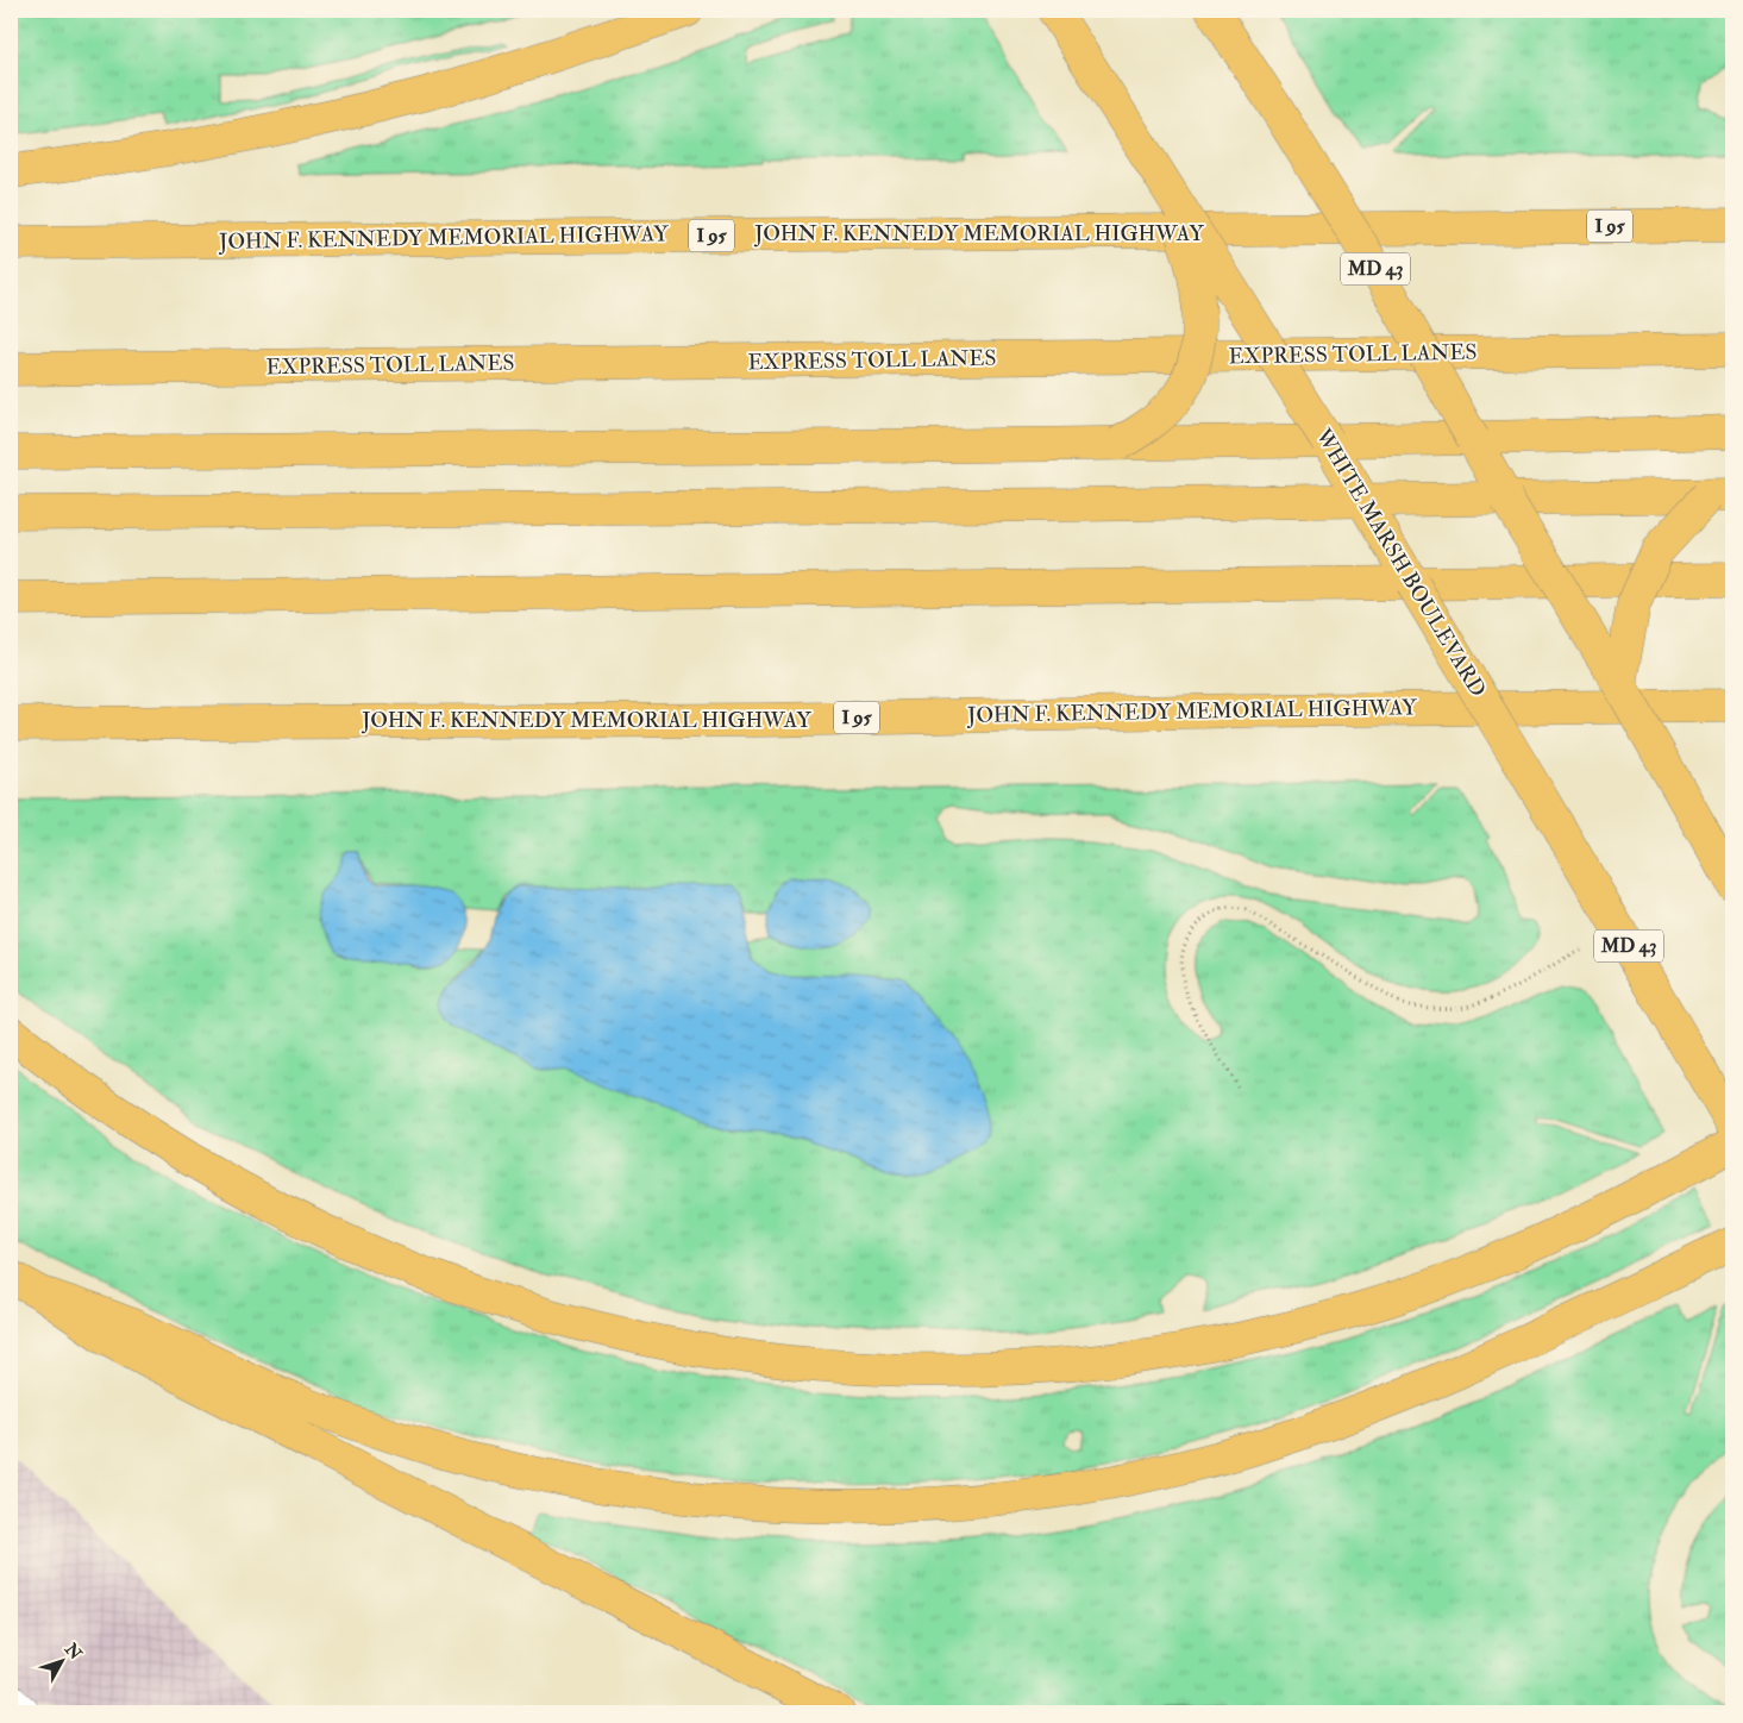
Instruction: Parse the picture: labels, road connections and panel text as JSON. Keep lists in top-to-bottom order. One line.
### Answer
{"streets":{"highway":["I 95","JOHN F. KENNEDY MEMORIAL HIGHWAY","MD 43","EXPRESS TOLL LANES","WHITE MARSH BOULEVARD"]},"north":"top right"}
